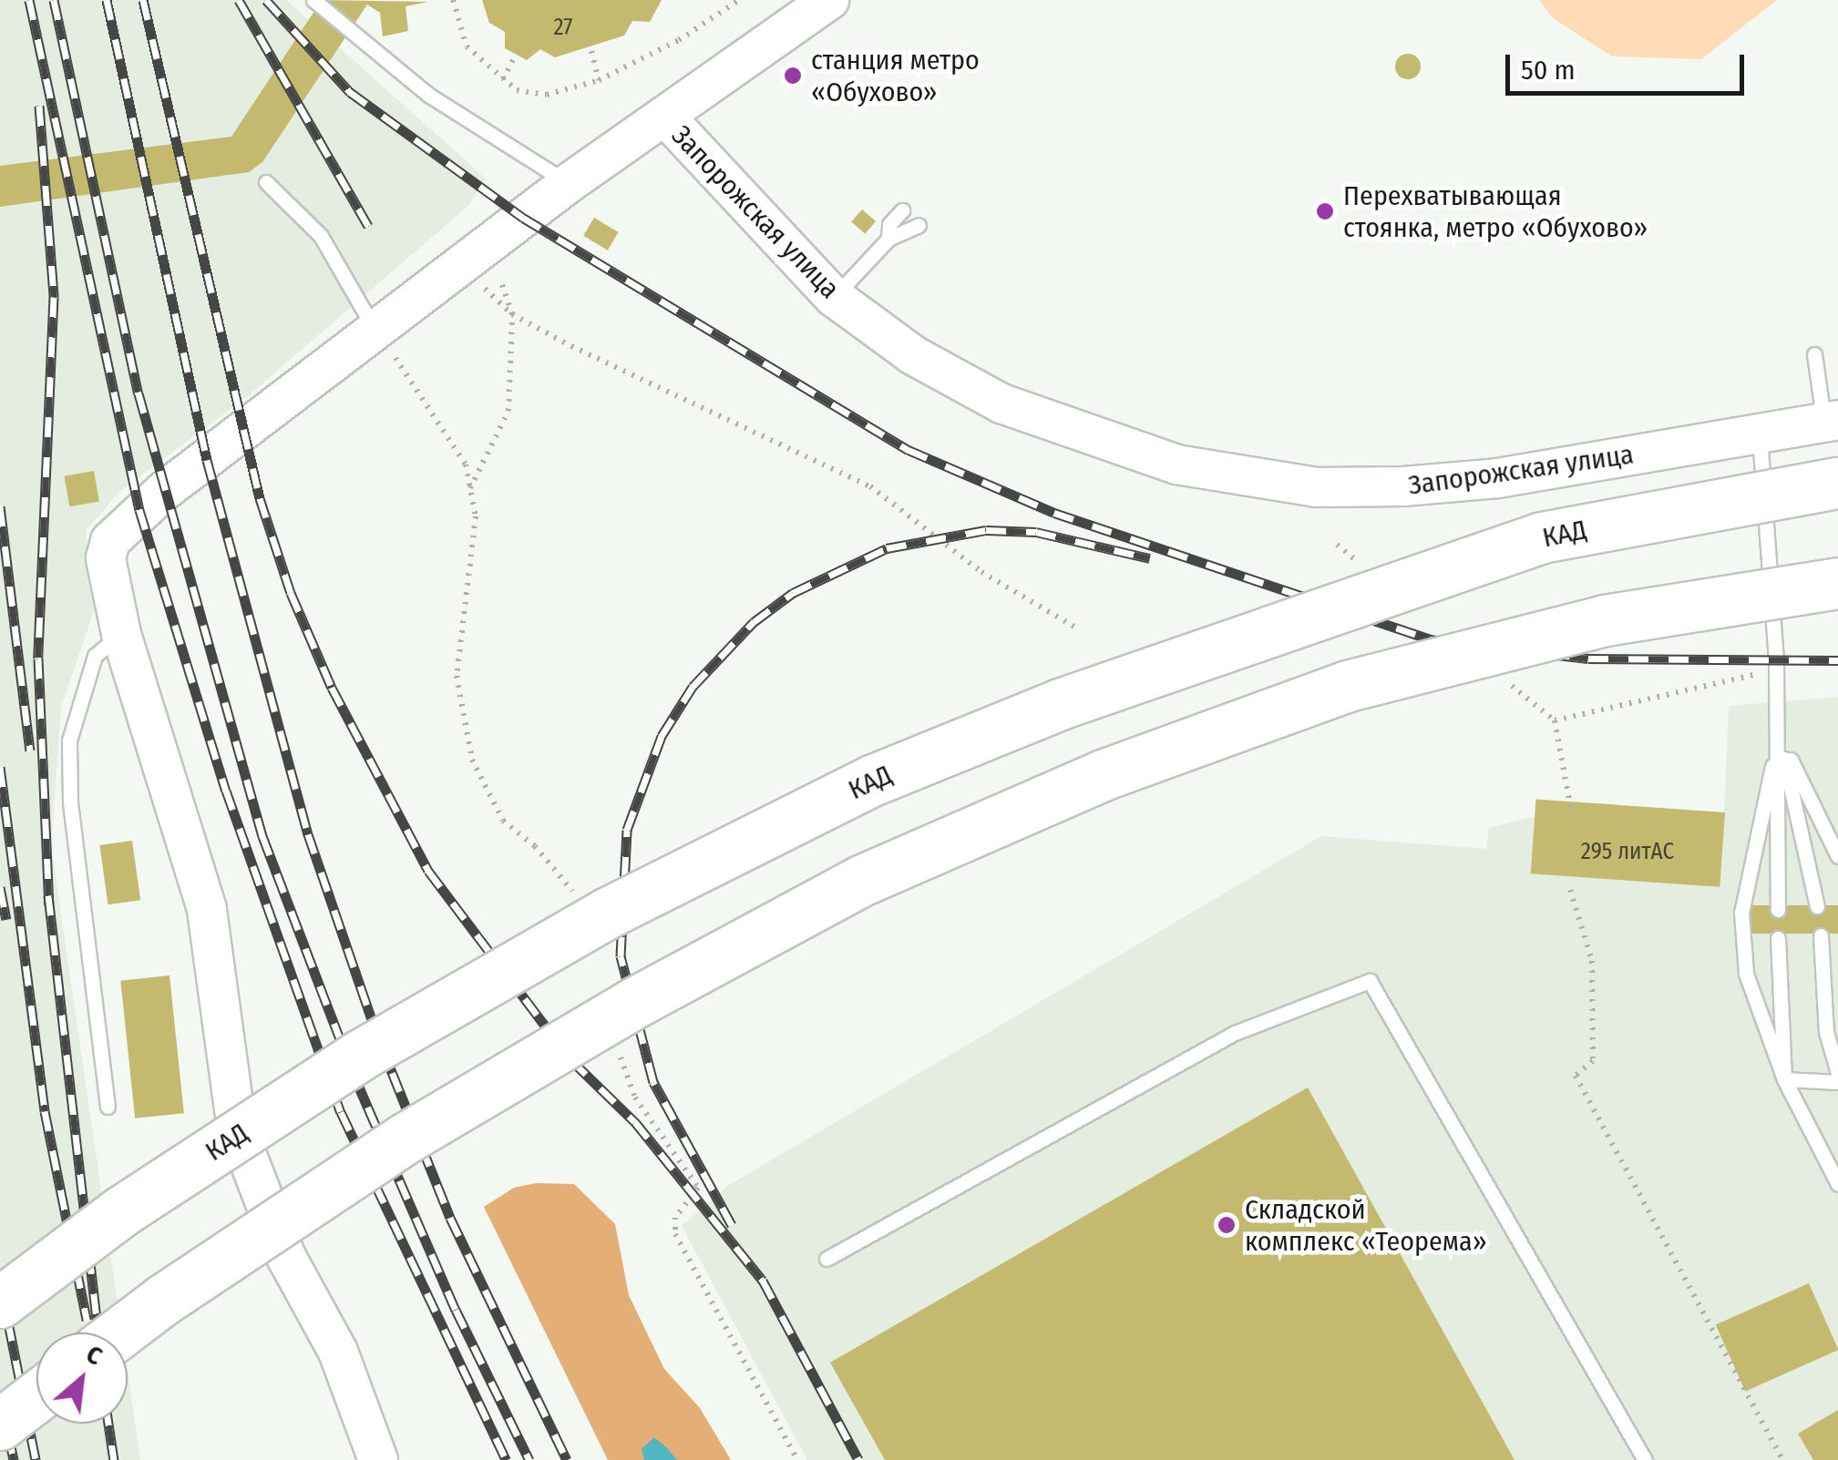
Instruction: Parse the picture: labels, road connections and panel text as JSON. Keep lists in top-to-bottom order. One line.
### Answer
{"streets":{"highway":["КАД"],"street":["Запорожская улица"]},"places":["станция метро «Обухово»","Перехватывающая стоянка, метро «Обухово»","Складской комплекс «Теорема»"],"house_numbers":["27","295 литАС"],"scale_bar":"50 m","north":"top right"}
